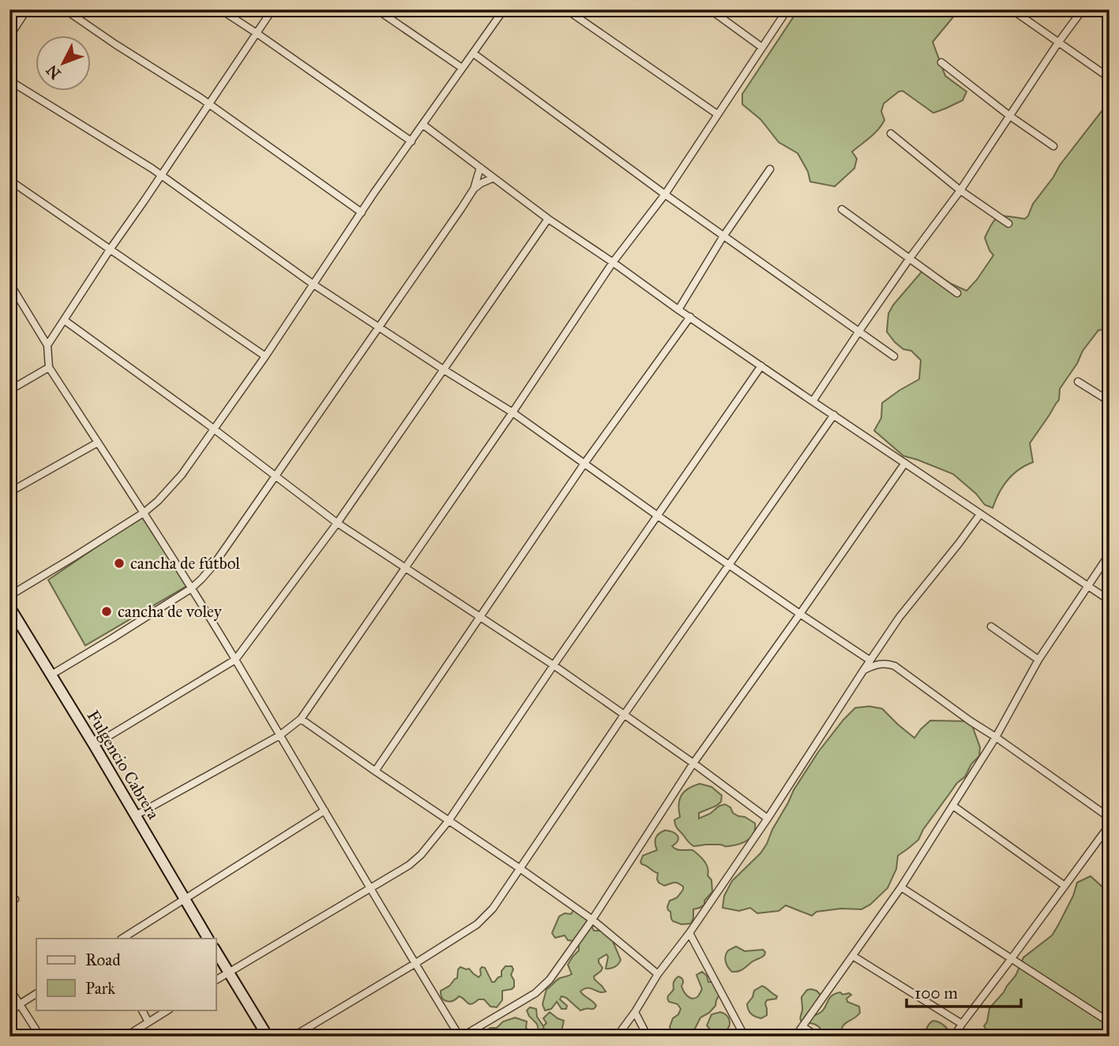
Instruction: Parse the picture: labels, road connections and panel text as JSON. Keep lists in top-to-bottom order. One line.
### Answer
{"streets":{"main road":["Fulgencio Cabrera"]},"places":["cancha de fútbol","cancha de voley"],"legend":["Road","Park"],"scale_bar":"100 m","north":"bottom left"}
